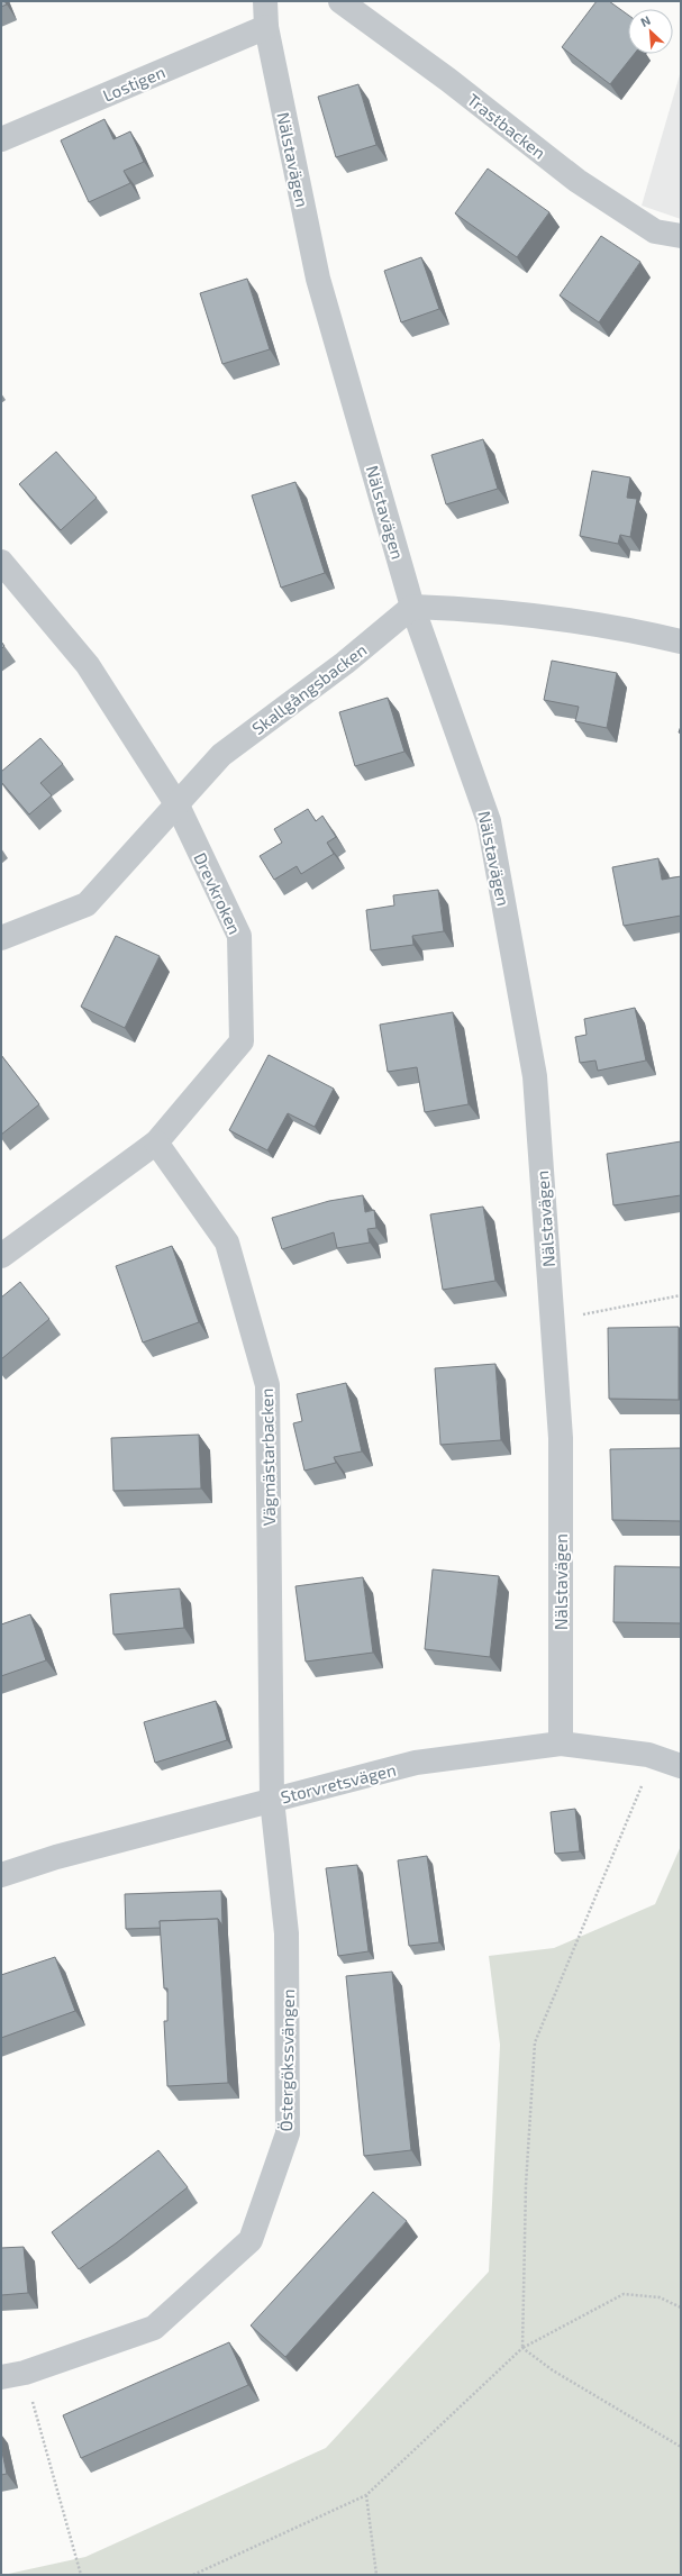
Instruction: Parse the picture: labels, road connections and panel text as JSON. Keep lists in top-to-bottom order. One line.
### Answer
{"streets":{"street":["Lostigen","Trastbacken","Nälstavägen","Skallgångsbacken","Drevkroken","Vägmästarbacken","Storvretsvägen","Östergökssvängen"]},"crossings":[["Lostigen","Nälstavägen"],["Nälstavägen","Skallgångsbacken"],["Nälstavägen","Storvretsvägen"],["Skallgångsbacken","Drevkroken"],["Drevkroken","Vägmästarbacken"],["Vägmästarbacken","Storvretsvägen"],["Vägmästarbacken","Östergökssvängen"],["Storvretsvägen","Östergökssvängen"]],"north":"top left"}
